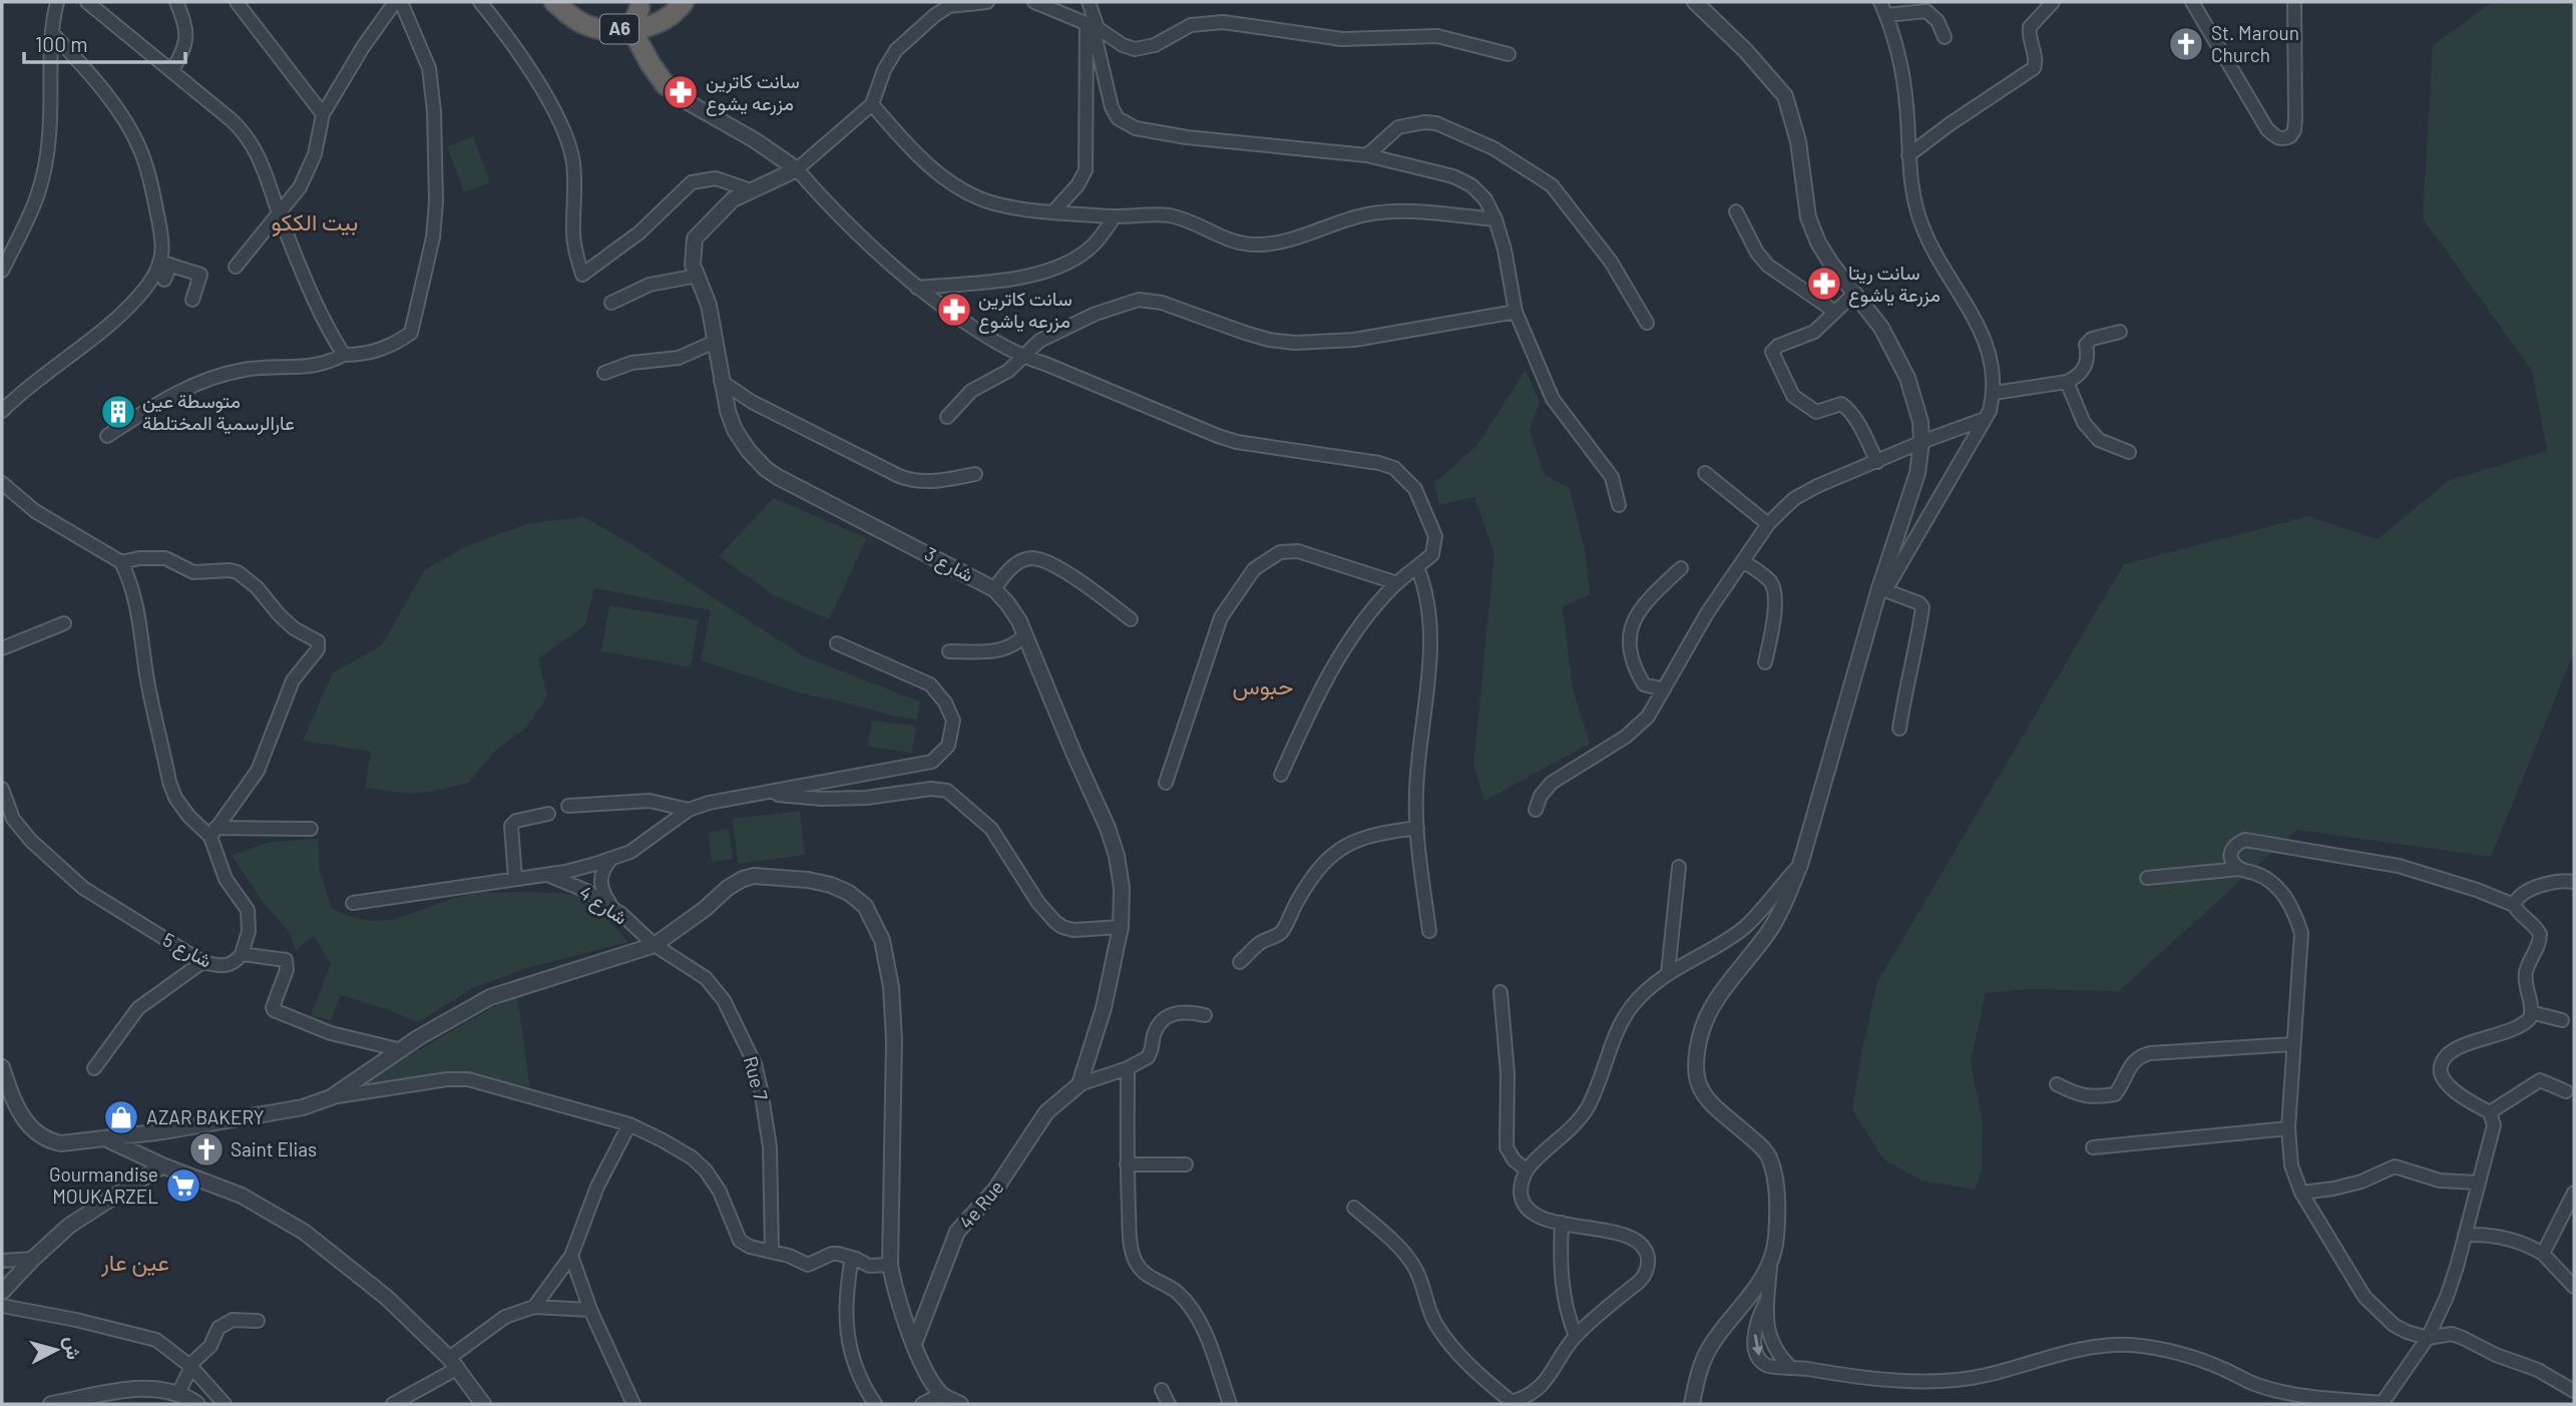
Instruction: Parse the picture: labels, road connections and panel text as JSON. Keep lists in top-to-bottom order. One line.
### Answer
{"streets":{"highway":["A6"],"street":["شارع 3","شارع 4","شارع 5","Rue 7","4e Rue"]},"crossings":[["شارع 3","4e Rue"],["شارع 4","Rue 7"]],"districts":["بيت الككو","حبوس","عين عار"],"places":{"church":["St. Maroun Church","Saint Elias"],"pharmacy":["سانت كاترين مزرعه يشوع","سانت ريتا مزرعة ياشوع","سانت كاترين مزرعه ياشوع"],"building":["متوسطة عين عارالرسمية المختلطة"],"shop":["AZAR BAKERY"],"supermarket":["Gourmandise MOUKARZEL"]},"scale_bar":"100 m","north":"right"}
